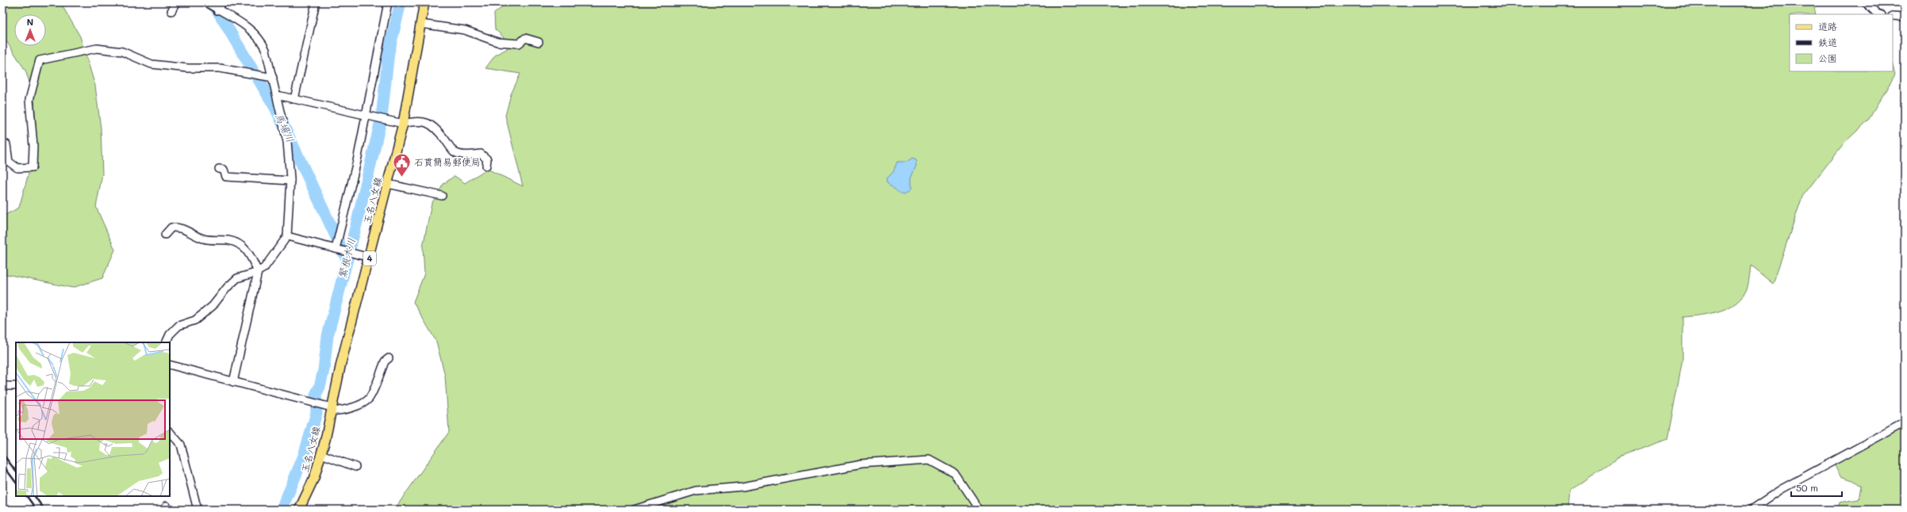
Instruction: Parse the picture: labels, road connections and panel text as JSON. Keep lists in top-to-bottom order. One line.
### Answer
{"streets":{"main road":["玉名八女線","4"]},"water":["馬場川","繁根木川"],"places":{"public building":["石貫簡易郵便局"]},"legend":["道路","鉄道","公園"],"scale_bar":"50 m","north":"top"}
